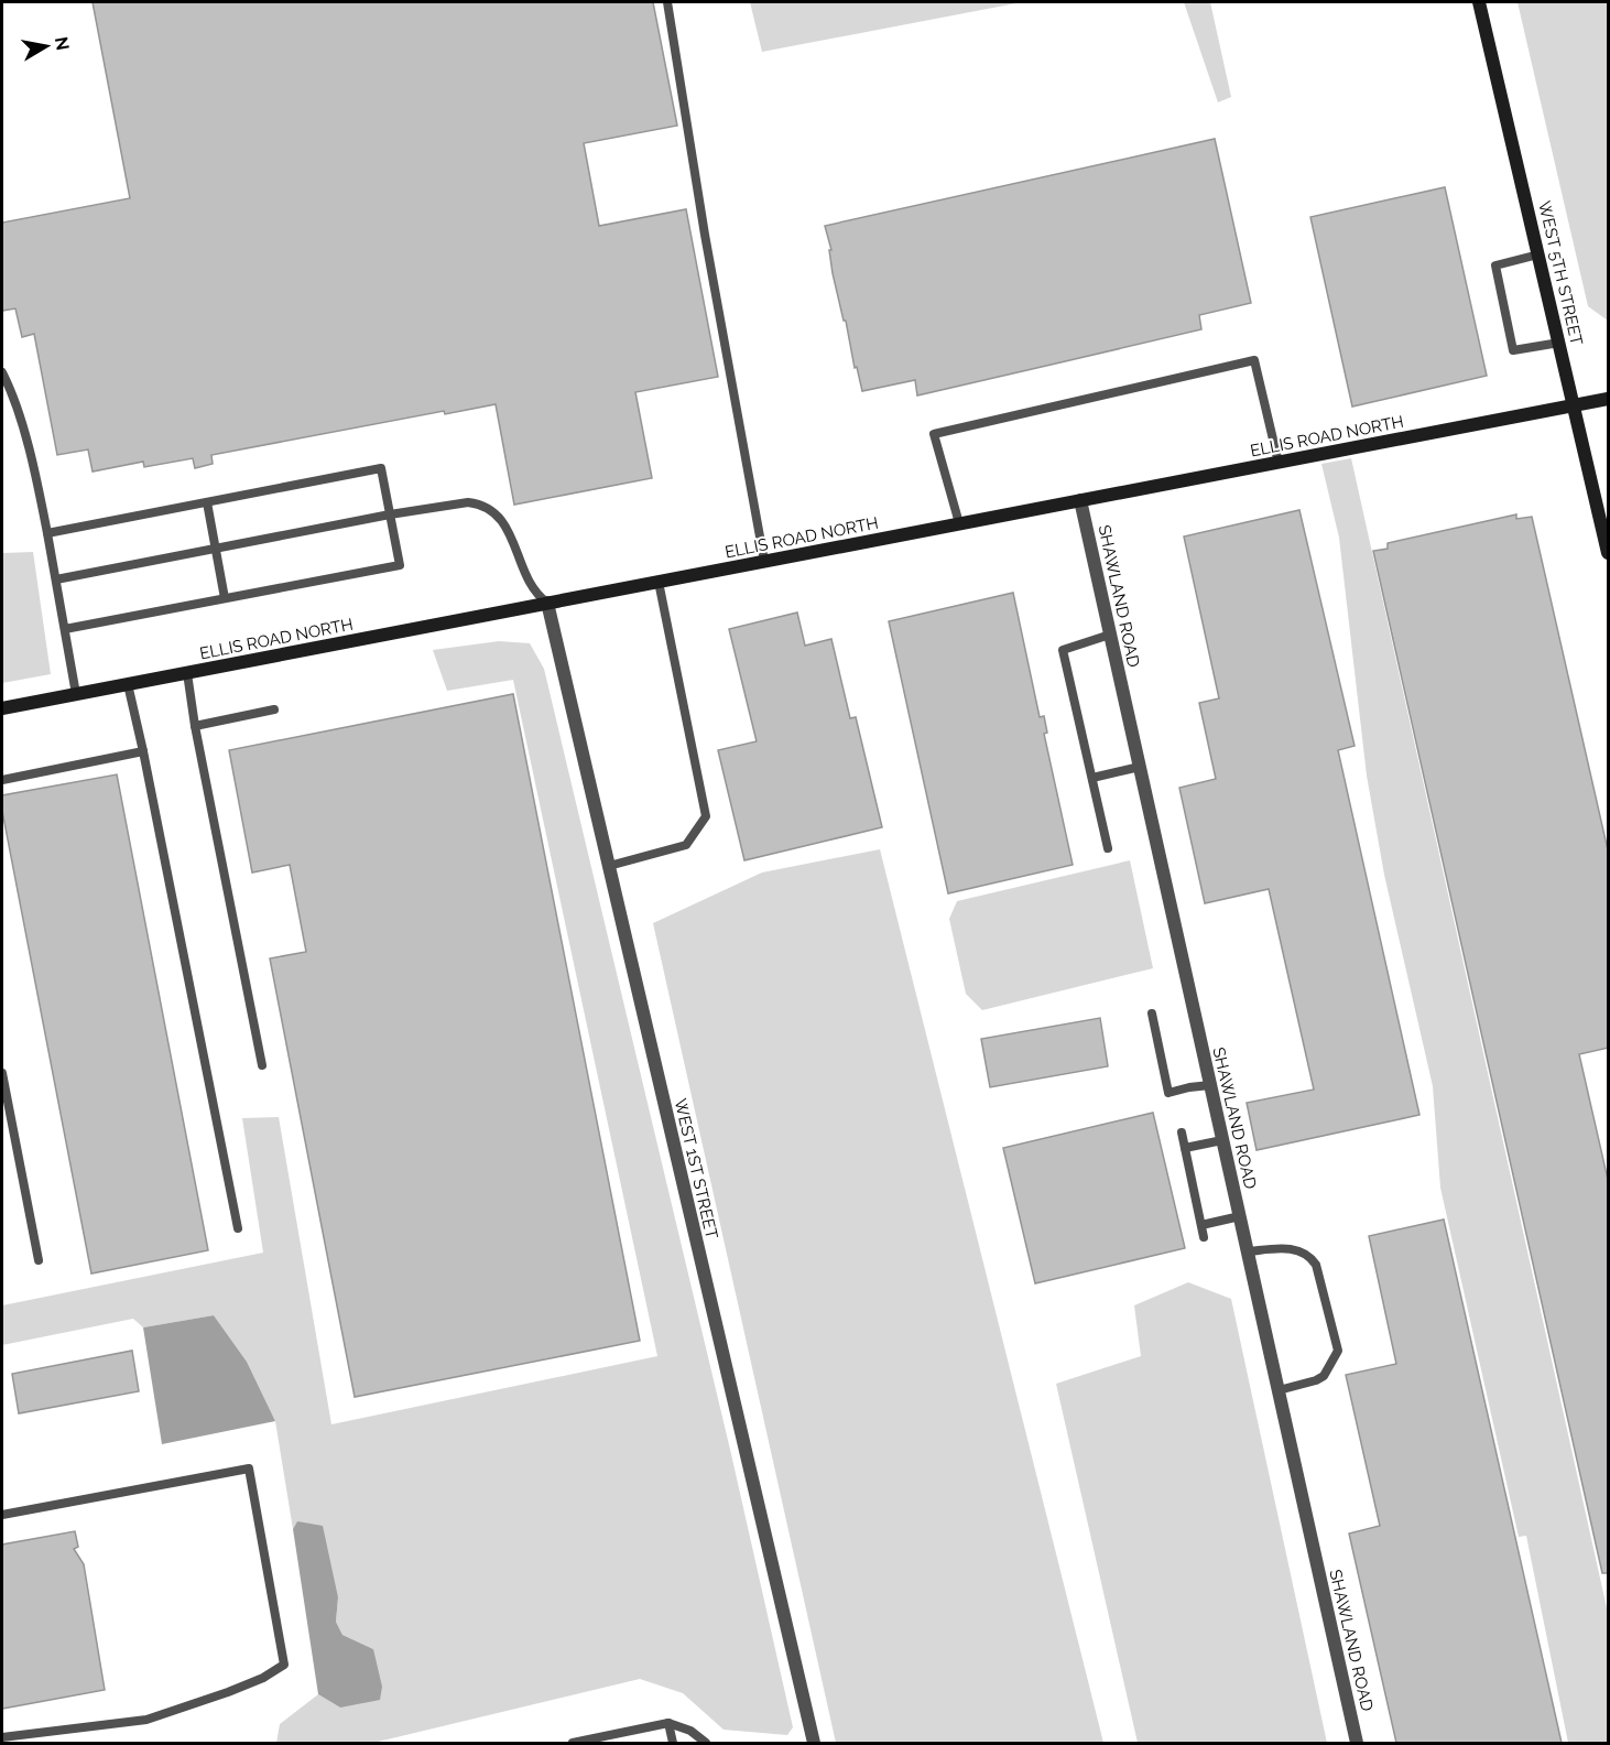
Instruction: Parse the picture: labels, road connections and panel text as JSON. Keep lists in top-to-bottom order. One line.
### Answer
{"streets":{"street":["WEST 5TH STREET","ELLIS ROAD NORTH","SHAWLAND ROAD","WEST 1ST STREET"]},"crossings":[["WEST 5TH STREET","ELLIS ROAD NORTH"],["ELLIS ROAD NORTH","SHAWLAND ROAD"],["ELLIS ROAD NORTH","WEST 1ST STREET"]],"north":"right"}
